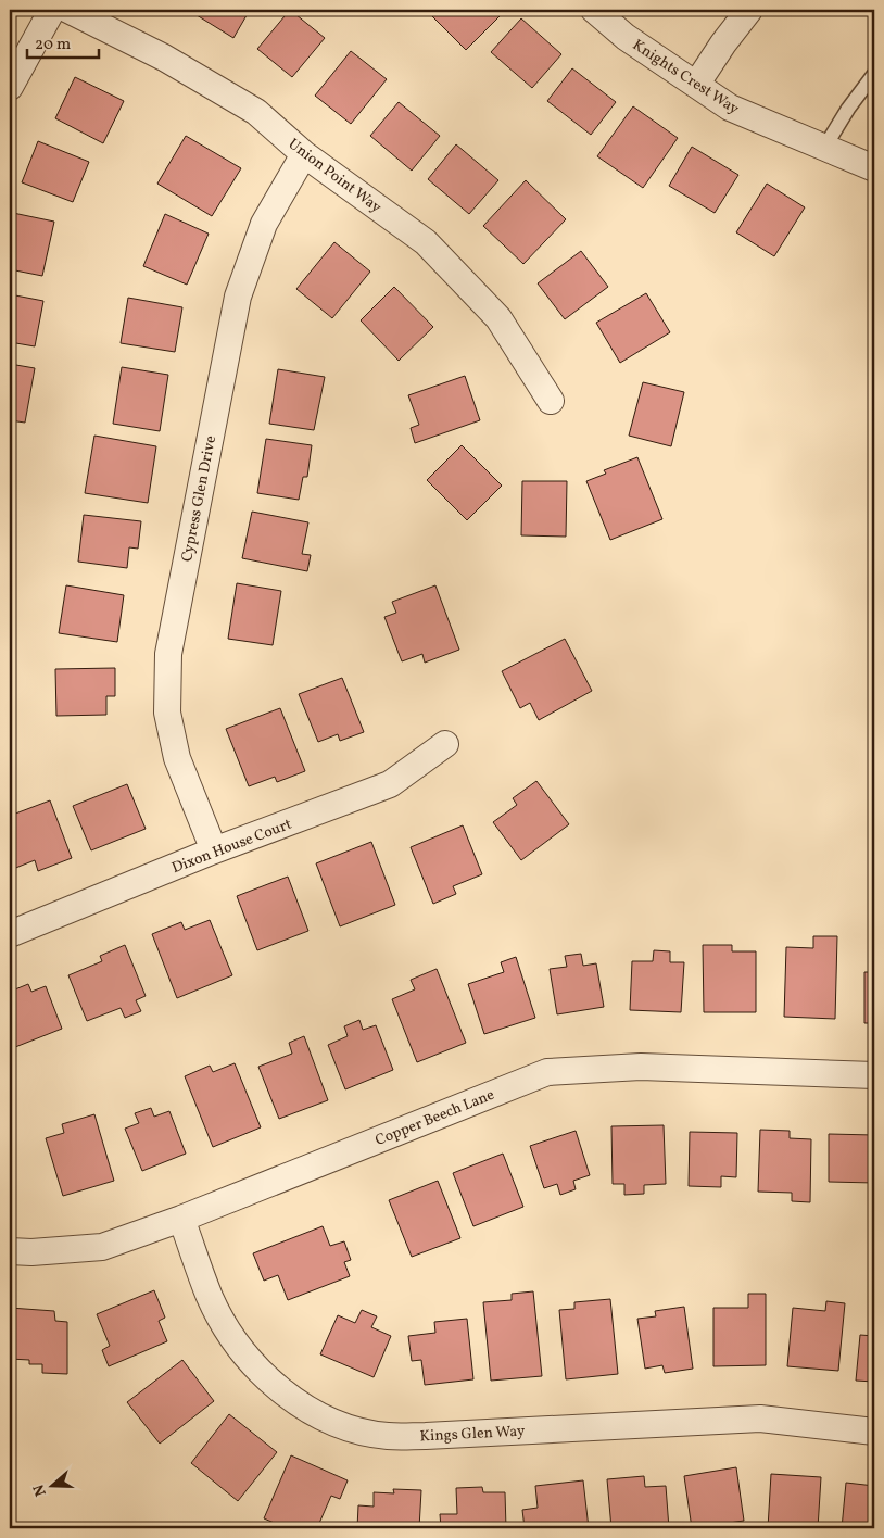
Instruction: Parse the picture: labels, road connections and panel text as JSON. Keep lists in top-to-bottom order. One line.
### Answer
{"streets":{"street":["Knights Crest Way","Union Point Way","Cypress Glen Drive","Dixon House Court","Copper Beech Lane","Kings Glen Way"]},"crossings":[["Union Point Way","Cypress Glen Drive"],["Cypress Glen Drive","Dixon House Court"],["Copper Beech Lane","Kings Glen Way"]],"scale_bar":"20 m","north":"left"}
